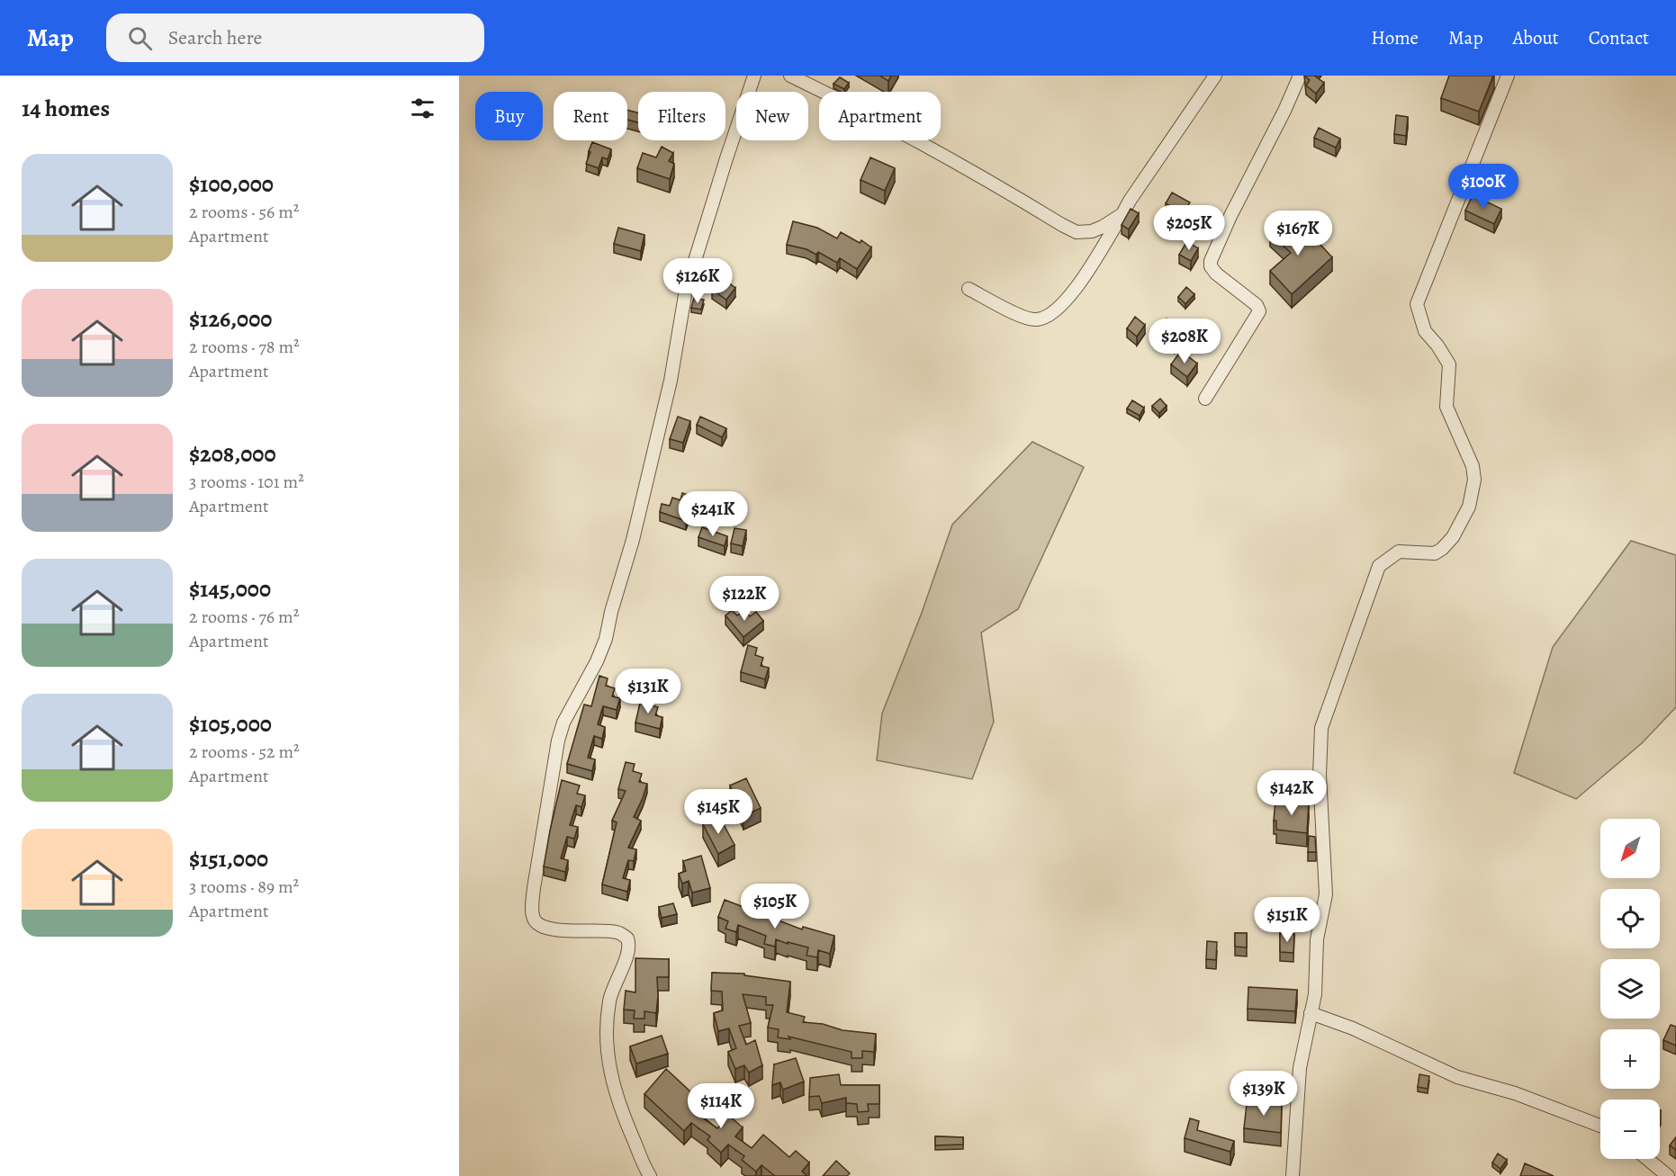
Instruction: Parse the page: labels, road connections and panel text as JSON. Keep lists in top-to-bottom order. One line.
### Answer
{"north":"bottom left","page":{"header":"Map","search":"Search here","nav":["Home","Map","About","Contact"],"heading":"14 homes","chip":["Buy","Rent","Filters","New","Apartment"],"list":[{"name":"$100,000","note":"2 rooms · 56 m² · Apartment"},{"name":"$126,000","note":"2 rooms · 78 m² · Apartment"},{"name":"$208,000","note":"3 rooms · 101 m² · Apartment"},{"name":"$145,000","note":"2 rooms · 76 m² · Apartment"},{"name":"$105,000","note":"2 rooms · 52 m² · Apartment"},{"name":"$151,000","note":"3 rooms · 89 m² · Apartment"}],"price":["$100K","$205K","$167K","$126K","$208K","$241K","$122K","$131K","$142K","$145K","$105K","$151K","$139K","$114K"],"map_buttons":["+","−"]}}
